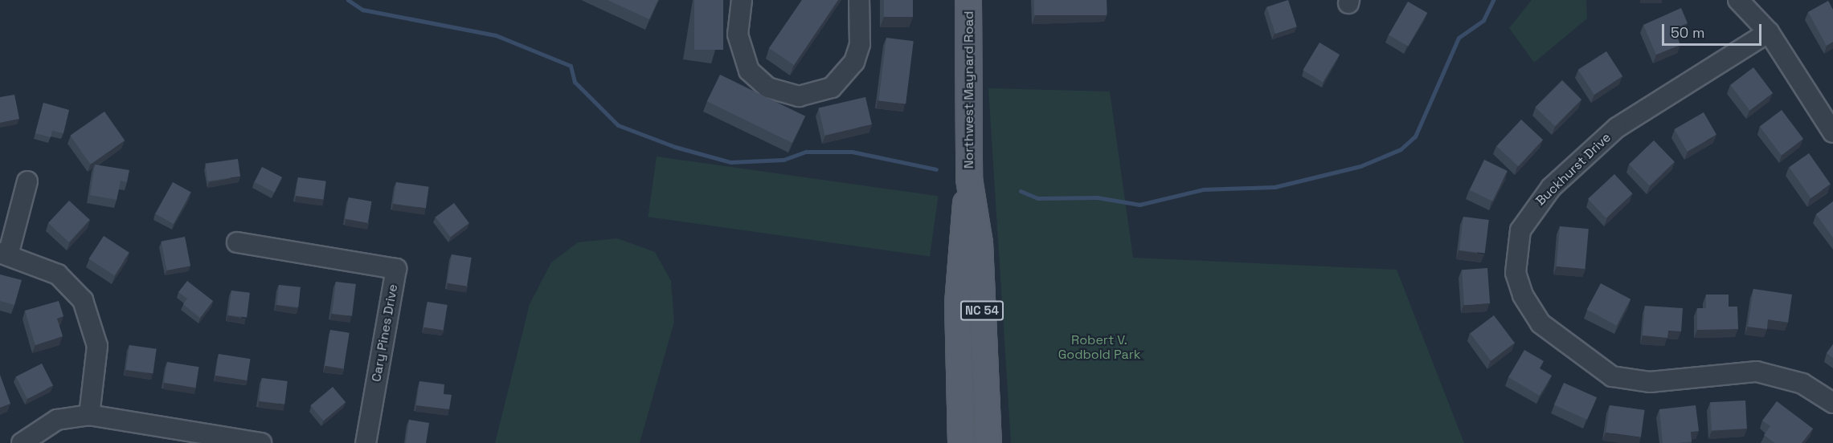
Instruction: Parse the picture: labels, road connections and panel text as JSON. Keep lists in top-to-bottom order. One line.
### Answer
{"streets":{"main road":["Northwest Maynard Road","NC 54"],"street":["Buckhurst Drive","Cary Pines Drive"]},"parks":["Robert V. Godbold Park"],"scale_bar":"50 m"}
